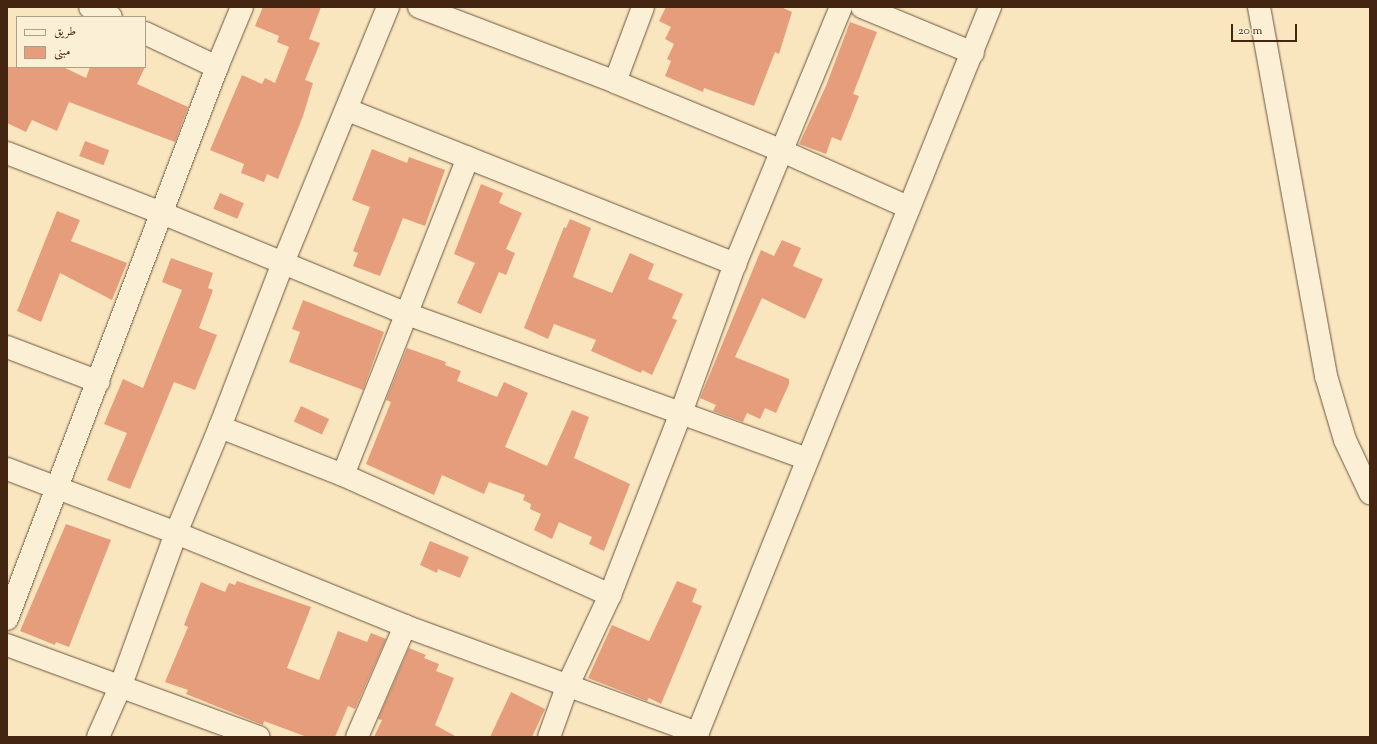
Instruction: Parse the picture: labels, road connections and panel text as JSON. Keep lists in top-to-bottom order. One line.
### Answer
{"legend":["طريق","مبنى"],"scale_bar":"20 m"}
